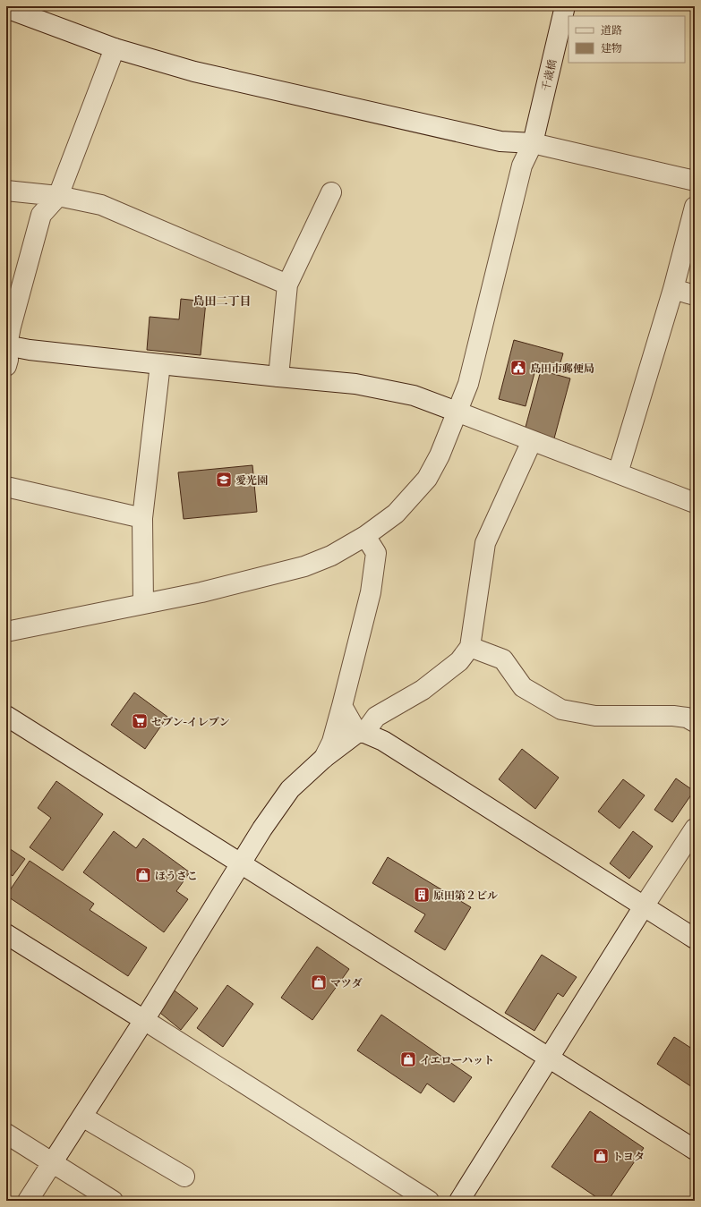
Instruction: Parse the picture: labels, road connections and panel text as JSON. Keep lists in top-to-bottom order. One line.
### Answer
{"streets":{"street":["千歳橋"]},"districts":["島田二丁目"],"places":{"public building":["島田市郵便局"],"school or university":["愛光園"],"supermarket":["セブン-イレブン"],"shop":["ほうさこ","マツダ","イエローハット","トヨタ"],"building":["原田第２ビル"]},"legend":["道路","建物"]}
